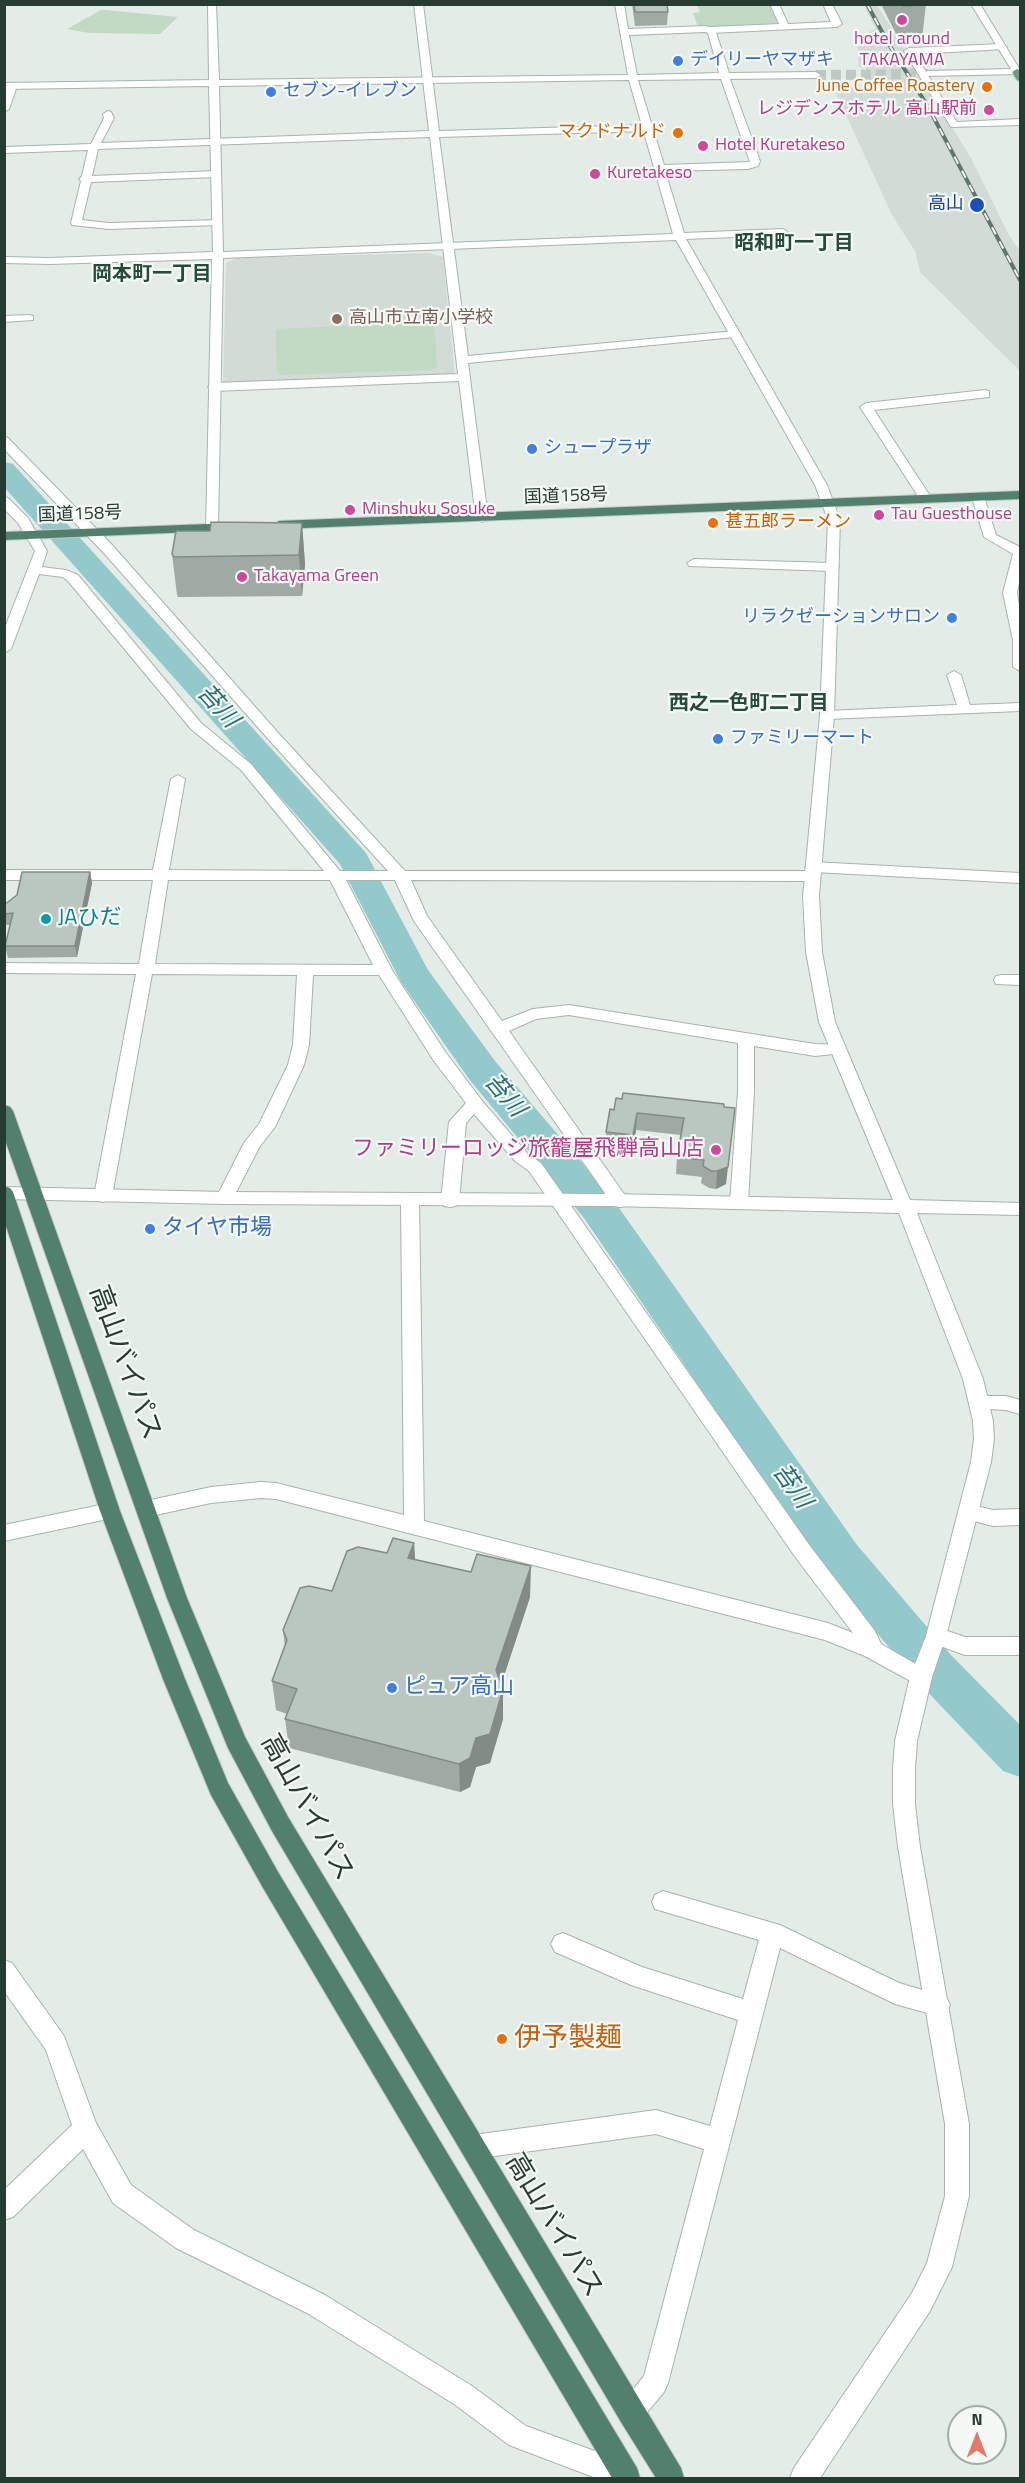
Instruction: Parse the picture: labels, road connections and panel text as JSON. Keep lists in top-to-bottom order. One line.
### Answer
{"streets":{"highway":["国道158号","高山バイパス"]},"districts":["昭和町一丁目","岡本町一丁目","西之一色町二丁目"],"water":["苔川"],"places":["hotel around TAKAYAMA","デイリーヤマザキ","June Coffee Roastery","セブン-イレブン","レジデンスホテル 高山駅前","マクドナルド","Hotel Kuretakeso","Kuretakeso","高山","高山市立南小学校","シュープラザ","Minshuku Sosuke","Tau Guesthouse","甚五郎ラーメン","Takayama Green","リラクゼーションサロン","ファミリーマート","JAひだ","ファミリーロッジ旅籠屋飛騨高山店","タイヤ市場","ピュア高山","伊予製麺"],"north":"top"}
